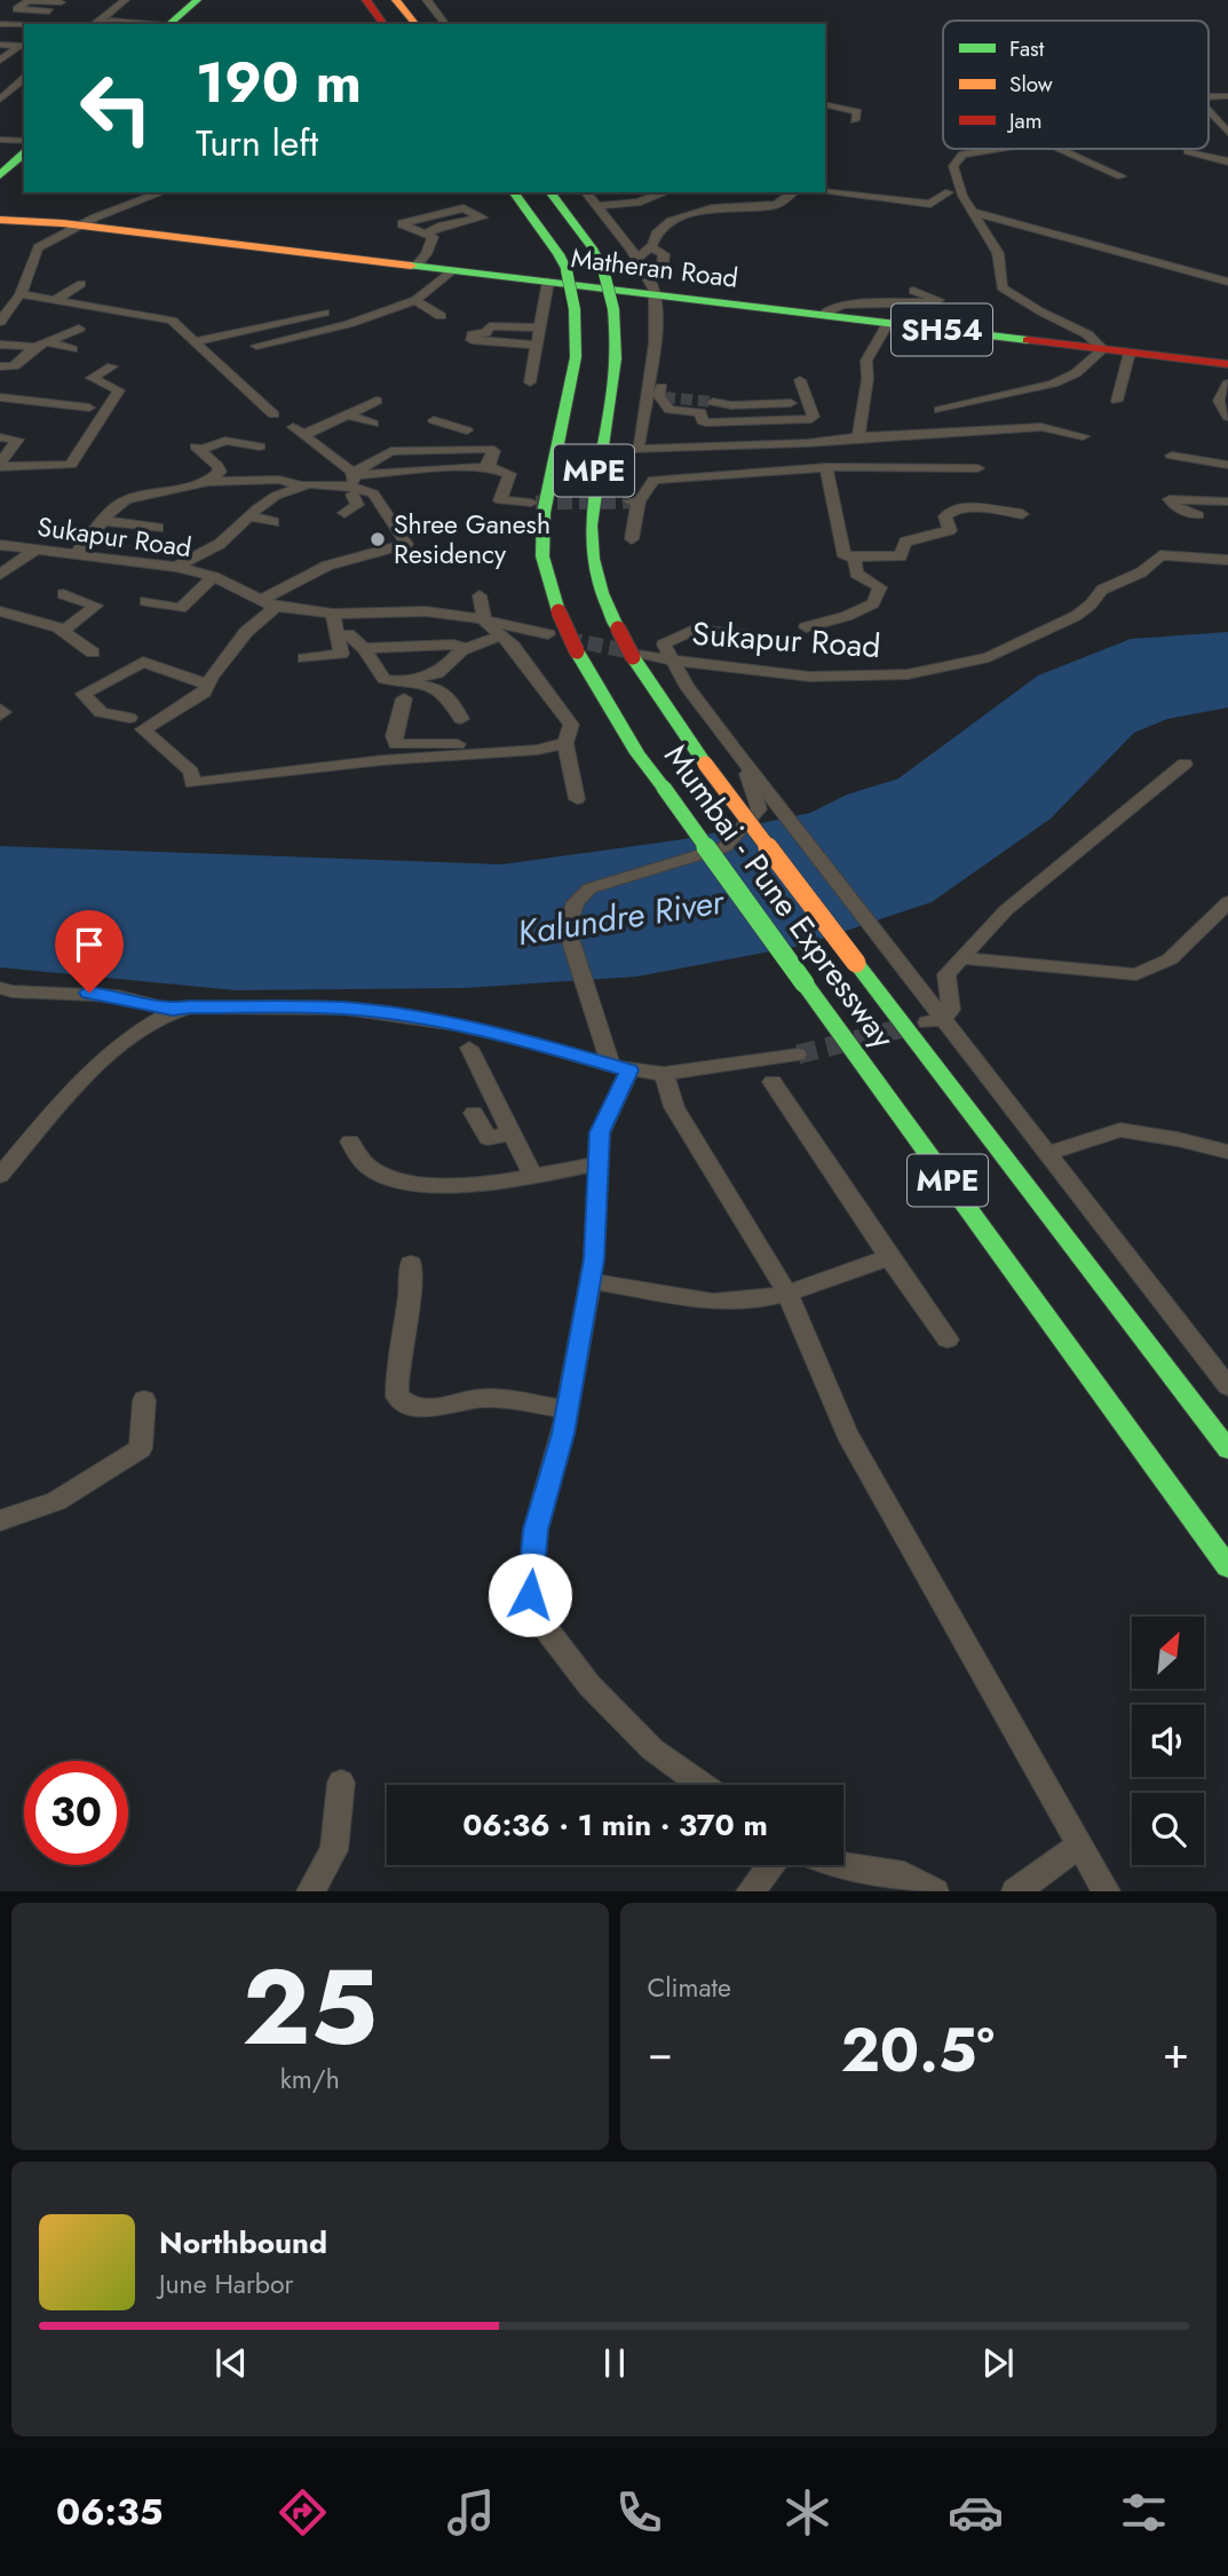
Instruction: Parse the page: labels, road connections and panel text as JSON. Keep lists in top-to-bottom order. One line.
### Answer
{"streets":{"main road":["Matheran Road","SH54","MPE","Mumbai - Pune Expressway"],"street":["Sukapur Road"]},"crossings":[["Sukapur Road","Mumbai - Pune Expressway"]],"water":["Kalundre River"],"places":["Shree Ganesh Residency"],"legend":["Fast","Slow","Jam"],"north":"top right","page":{"turn":["190 m","Turn left"],"limit":"30","trip":"06:36 · 1 min · 370 m","tile":[["25","km/h"],"Climate"],"heat":["−","20.5°","+"],"song":["Northbound","June Harbor"],"tabs":"06:35"}}
